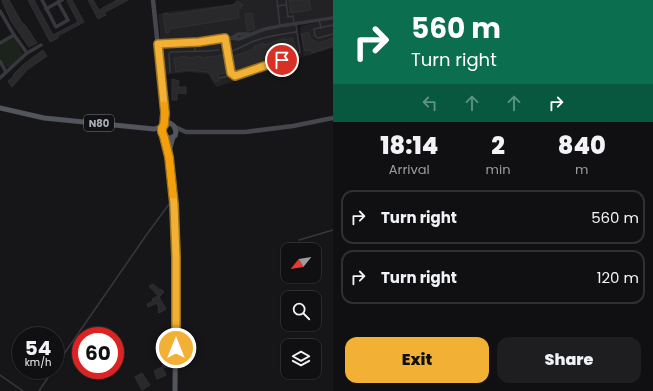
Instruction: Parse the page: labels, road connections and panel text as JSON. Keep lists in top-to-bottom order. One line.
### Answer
{"streets":{"main road":["N80"]},"north":"bottom left","page":{"turn":["560 m","Turn right"],"eta":["18:14","Arrival","2","min","840","m"],"list":[{"name":"Turn right","value":"560 m"},{"name":"Turn right","value":"120 m"}],"speed":"54 km/h","limit":"60","buttons":["Exit","Share"]}}
